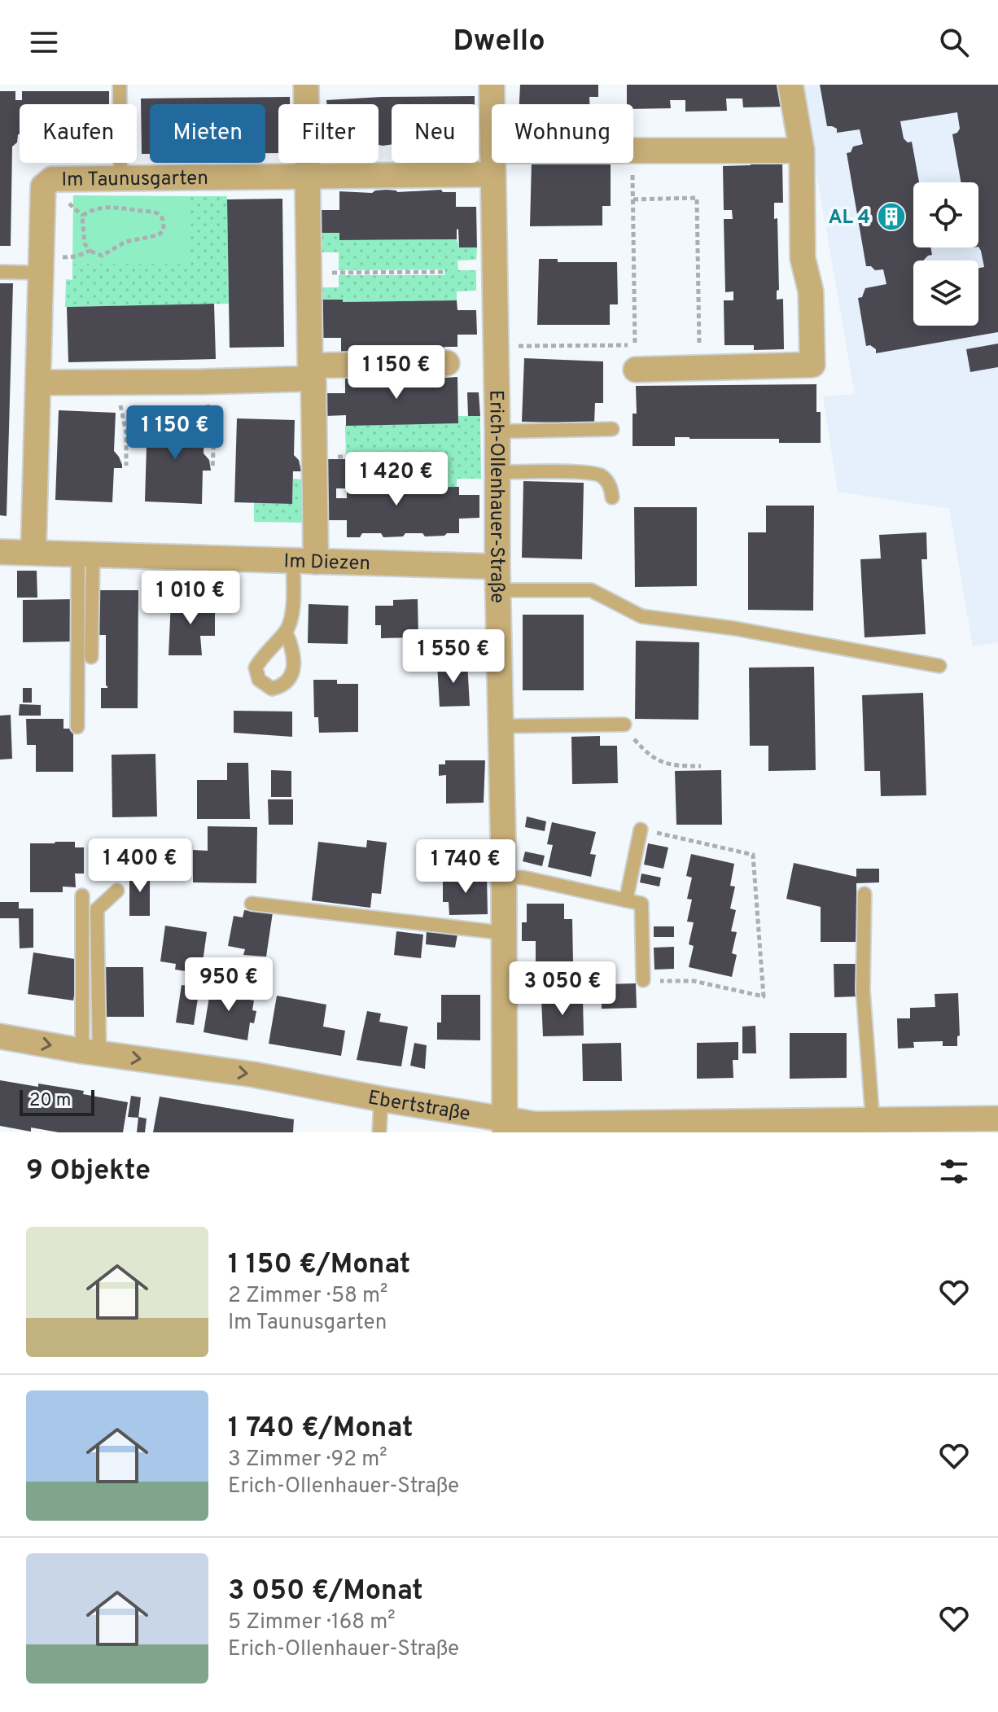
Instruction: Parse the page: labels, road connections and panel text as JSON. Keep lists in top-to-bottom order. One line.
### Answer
{"streets":{"street":["Im Taunusgarten","Erich-Ollenhauer-Straße","Im Diezen","Ebertstraße"]},"crossings":[["Im Taunusgarten","Im Diezen"],["Erich-Ollenhauer-Straße","Im Diezen"],["Erich-Ollenhauer-Straße","Ebertstraße"]],"one_way":["Ebertstraße"],"places":{"building":["AL 4"]},"scale_bar":"20 m","page":{"header":"Dwello","chip":["Kaufen","Mieten","Filter","Neu","Wohnung"],"price":["1 150 €","1 150 €","1 420 €","1 010 €","1 550 €","1 400 €","1 740 €","950 €","3 050 €"],"scale":"20 m","heading":"9 Objekte","list":[{"name":"1 150 €/Monat","note":"2 Zimmer · 58 m² · Im Taunusgarten"},{"name":"1 740 €/Monat","note":"3 Zimmer · 92 m² · Erich-Ollenhauer-Straße"},{"name":"3 050 €/Monat","note":"5 Zimmer · 168 m² · Erich-Ollenhauer-Straße"}]}}
